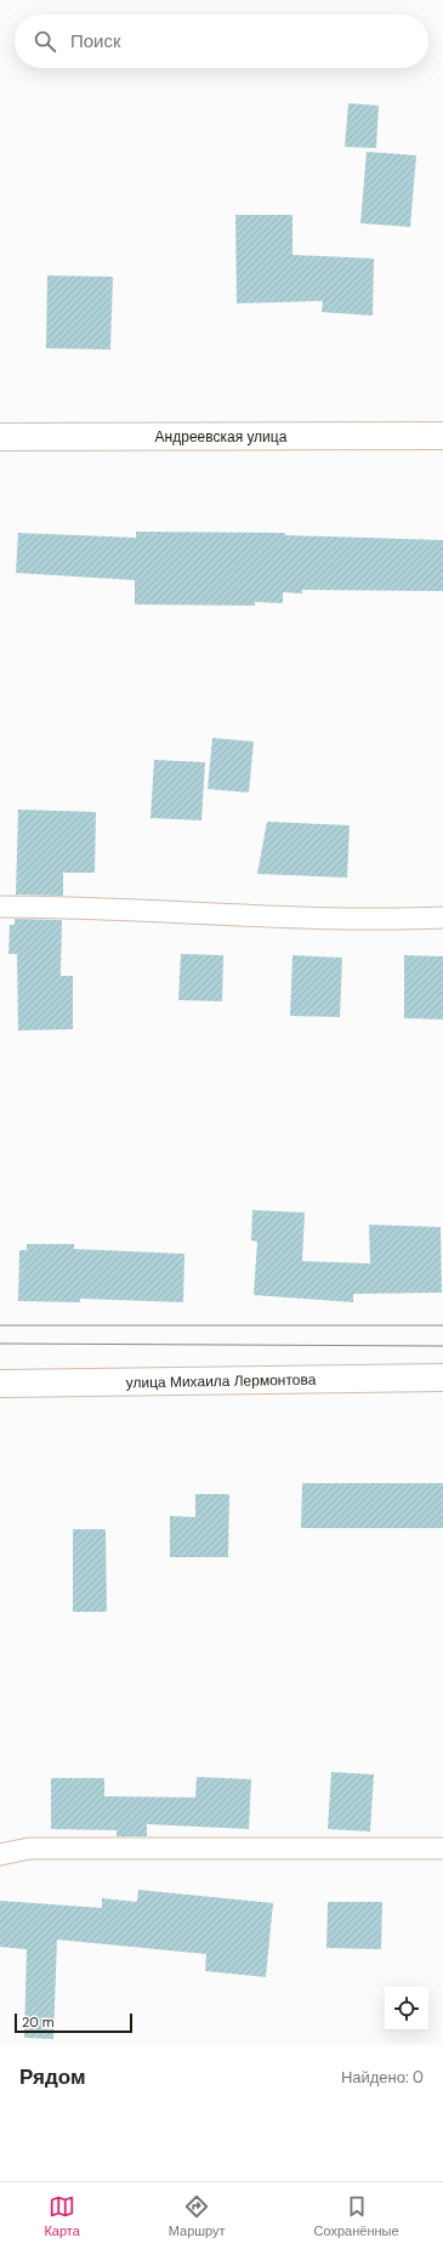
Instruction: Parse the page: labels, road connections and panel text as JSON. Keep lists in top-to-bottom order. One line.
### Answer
{"streets":{"street":["Андреевская улица","улица Михаила Лермонтова"]},"scale_bar":"20 m","page":{"search":"Поиск","scale":"20 m","heading":["Рядом","Найдено: 0"],"nav":["Карта","Маршрут","Сохранённые"]}}
